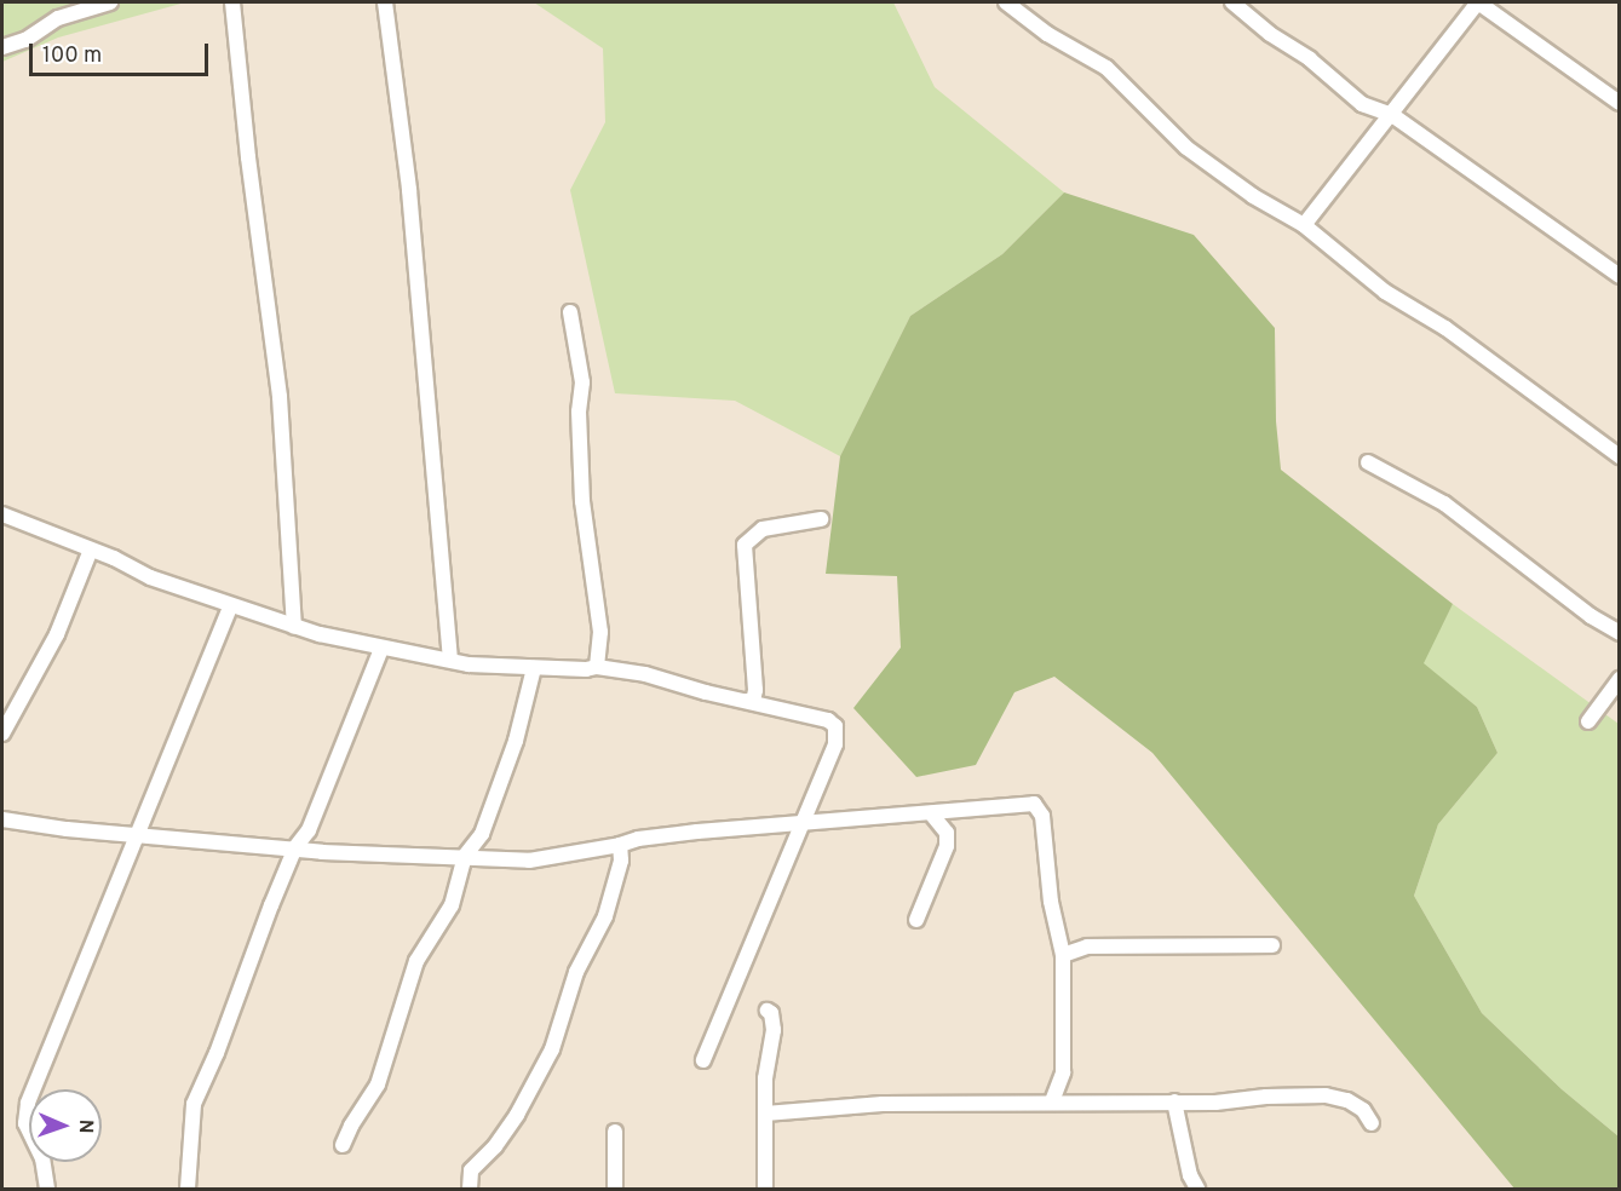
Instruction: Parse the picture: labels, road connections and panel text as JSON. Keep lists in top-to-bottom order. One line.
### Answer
{"scale_bar":"100 m","north":"right"}
